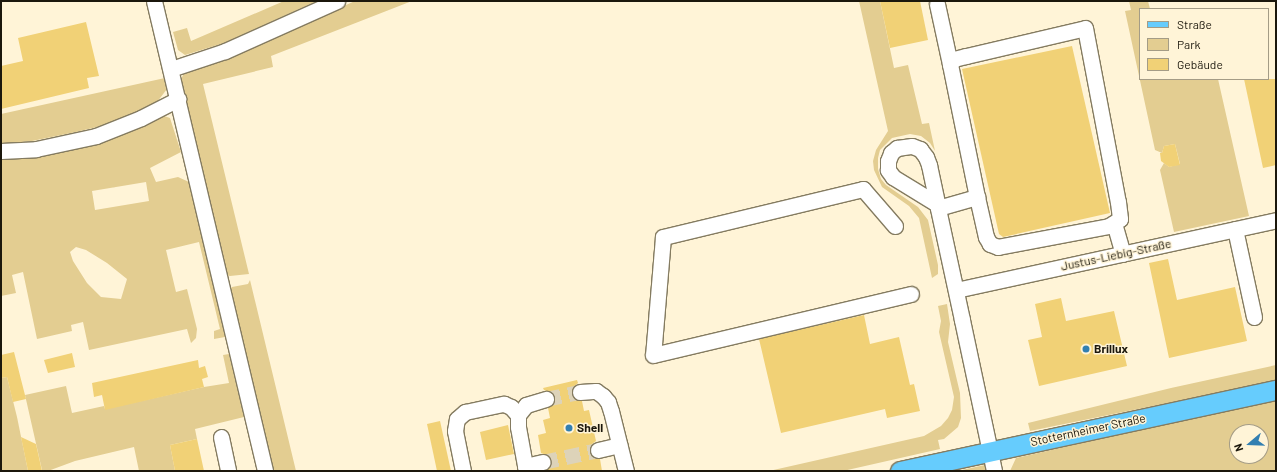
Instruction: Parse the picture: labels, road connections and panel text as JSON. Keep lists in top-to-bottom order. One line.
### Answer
{"streets":{"main road":["Stotternheimer Straße"],"street":["Justus-Liebig-Straße"]},"places":["Brillux","Shell"],"legend":["Straße","Park","Gebäude"],"north":"left"}
